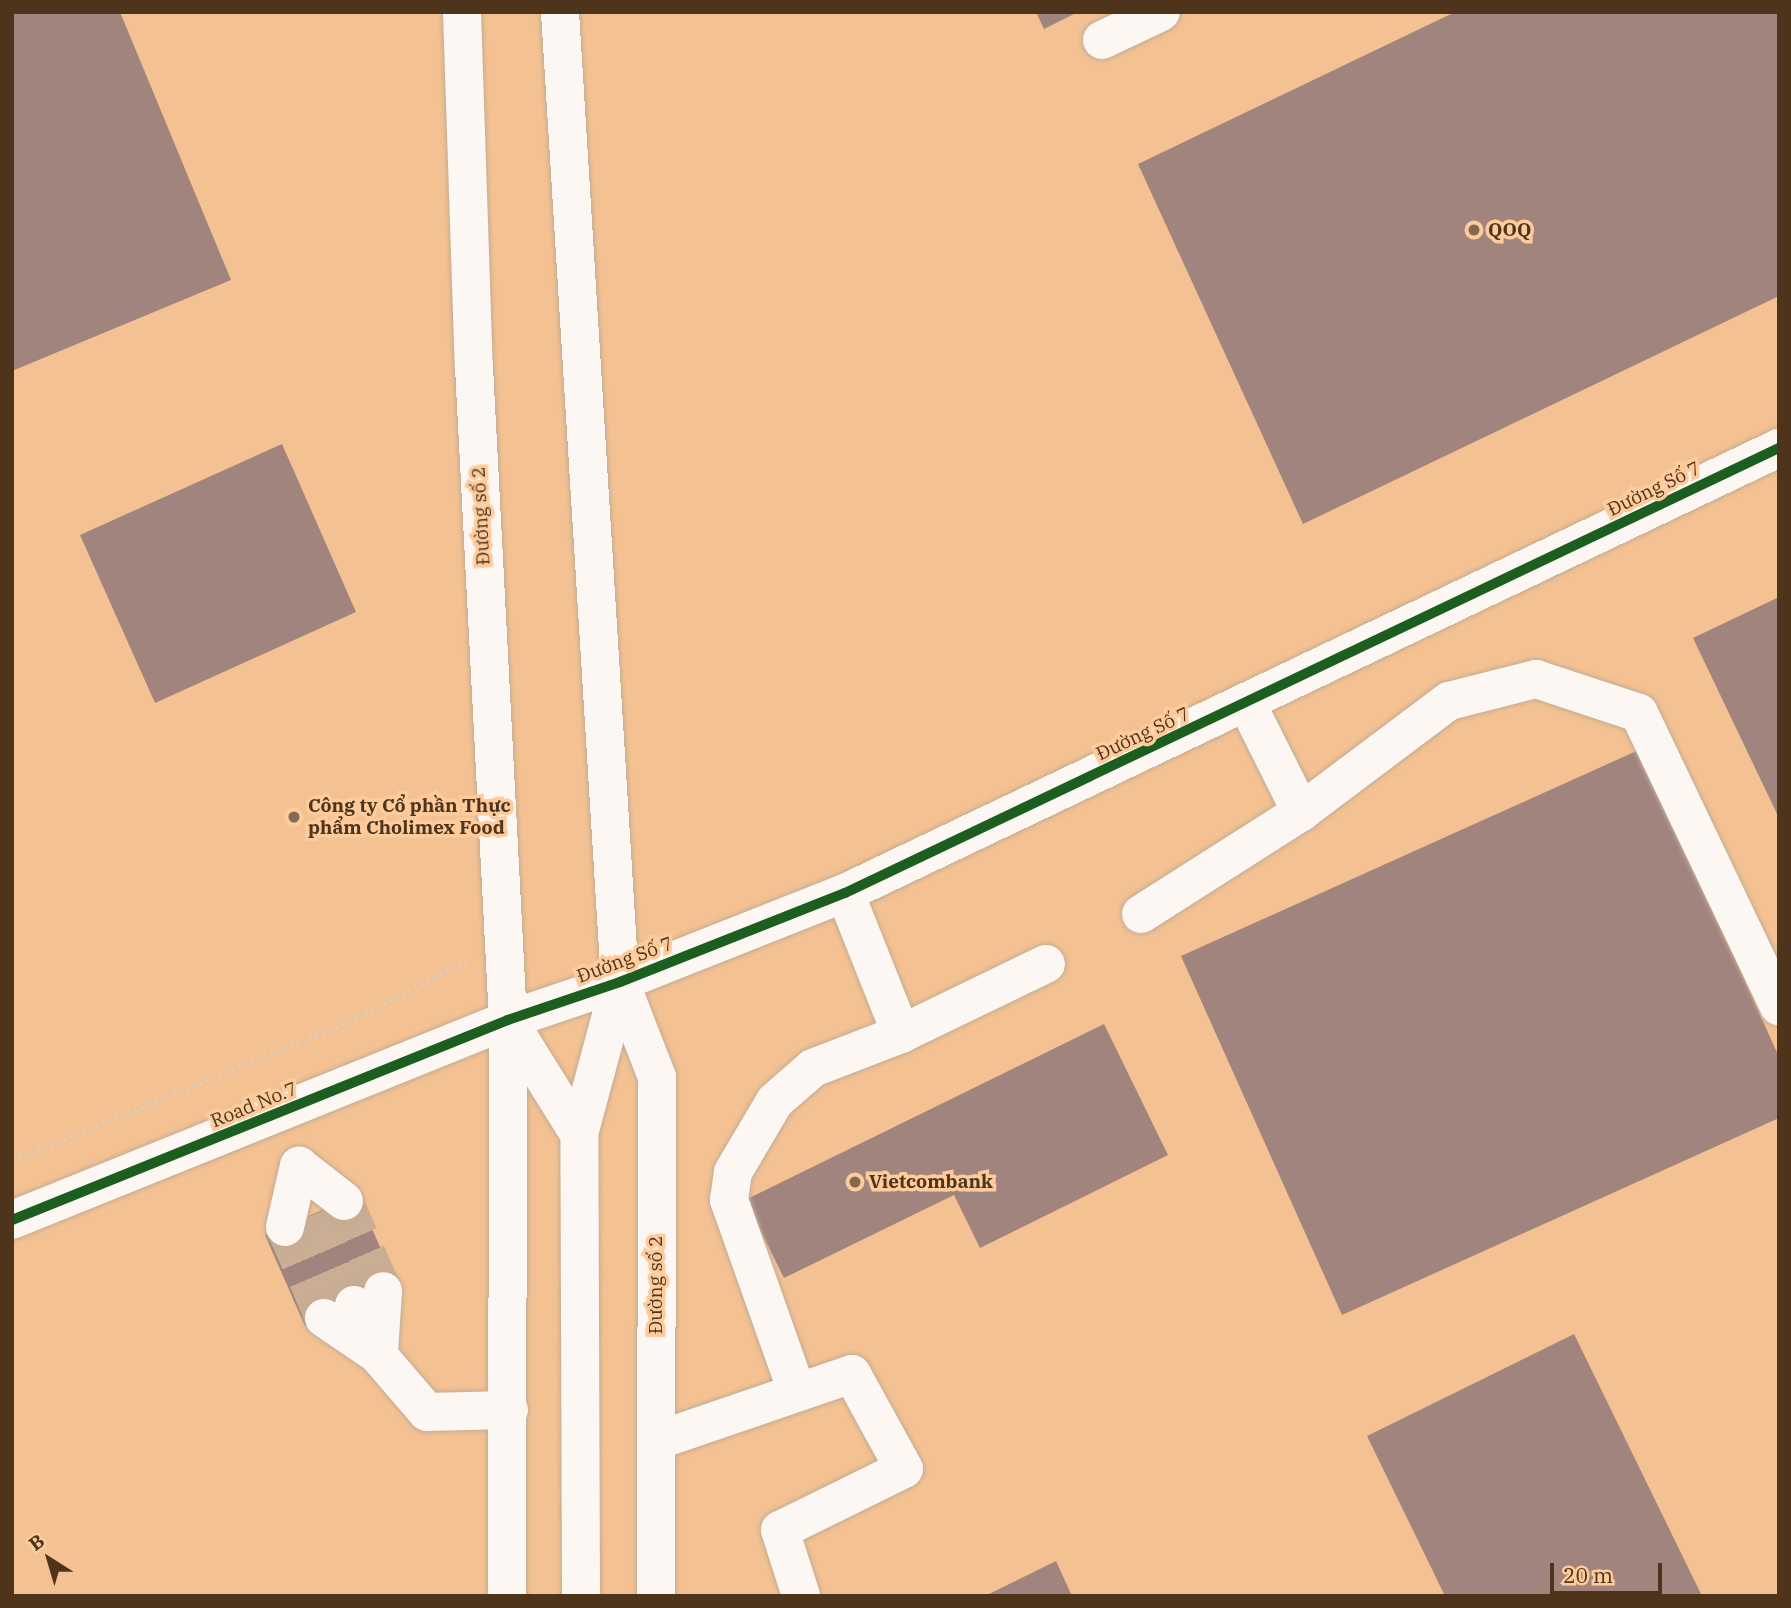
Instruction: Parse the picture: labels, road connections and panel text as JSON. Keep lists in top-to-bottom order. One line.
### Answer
{"streets":{"main road":["Đường Số 7","Đường số 2","Road No.7"]},"crossings":[["Đường Số 7","Đường số 2"],["Đường Số 7","Road No.7"],["Đường số 2","Road No.7"]],"places":["QOQ","Công ty Cổ phần Thực phẩm Cholimex Food","Vietcombank"],"scale_bar":"20 m","north":"top left"}
